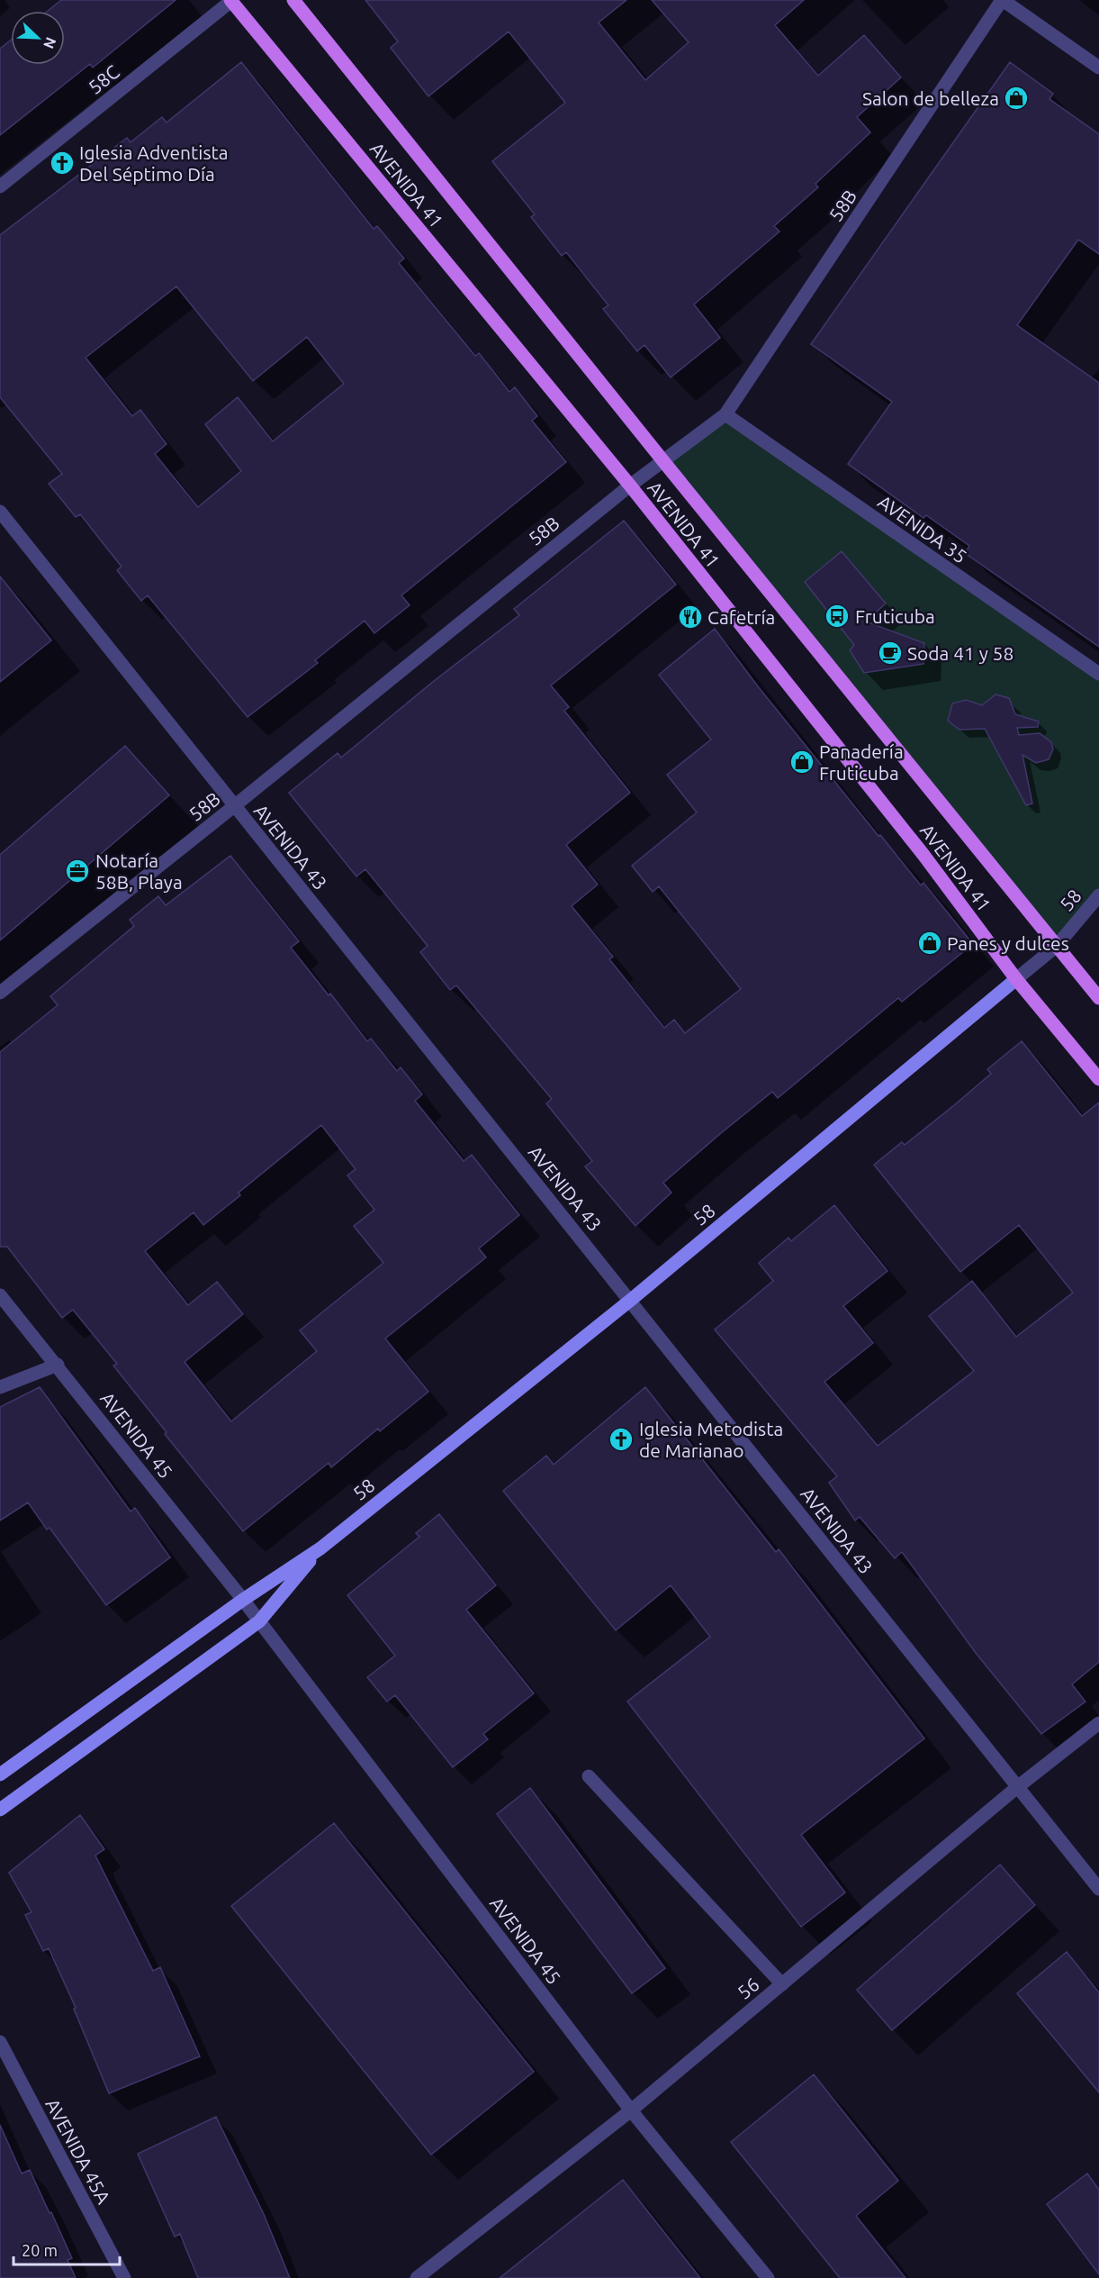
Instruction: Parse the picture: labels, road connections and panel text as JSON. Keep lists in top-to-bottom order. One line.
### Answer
{"streets":{"main road":["AVENIDA 41"],"street":["58C","58B","AVENIDA 35","AVENIDA 43","58","AVENIDA 45","56","AVENIDA 45A"]},"crossings":[["58C","AVENIDA 41"],["AVENIDA 41","58B"],["AVENIDA 41","58"],["58B","AVENIDA 35"],["58B","AVENIDA 43"],["AVENIDA 43","58"],["AVENIDA 43","56"],["58","AVENIDA 45"],["AVENIDA 45","56"]],"places":{"shop":["Salon de belleza","Panadería Fruticuba","Panes y dulces"],"church":["Iglesia Adventista Del Séptimo Día","Iglesia Metodista de Marianao"],"bus stop":["Fruticuba"],"restaurant":["Cafetría"],"cafe":["Soda 41 y 58"],"office":["Notaría 58B, Playa"]},"scale_bar":"20 m","north":"bottom right"}
